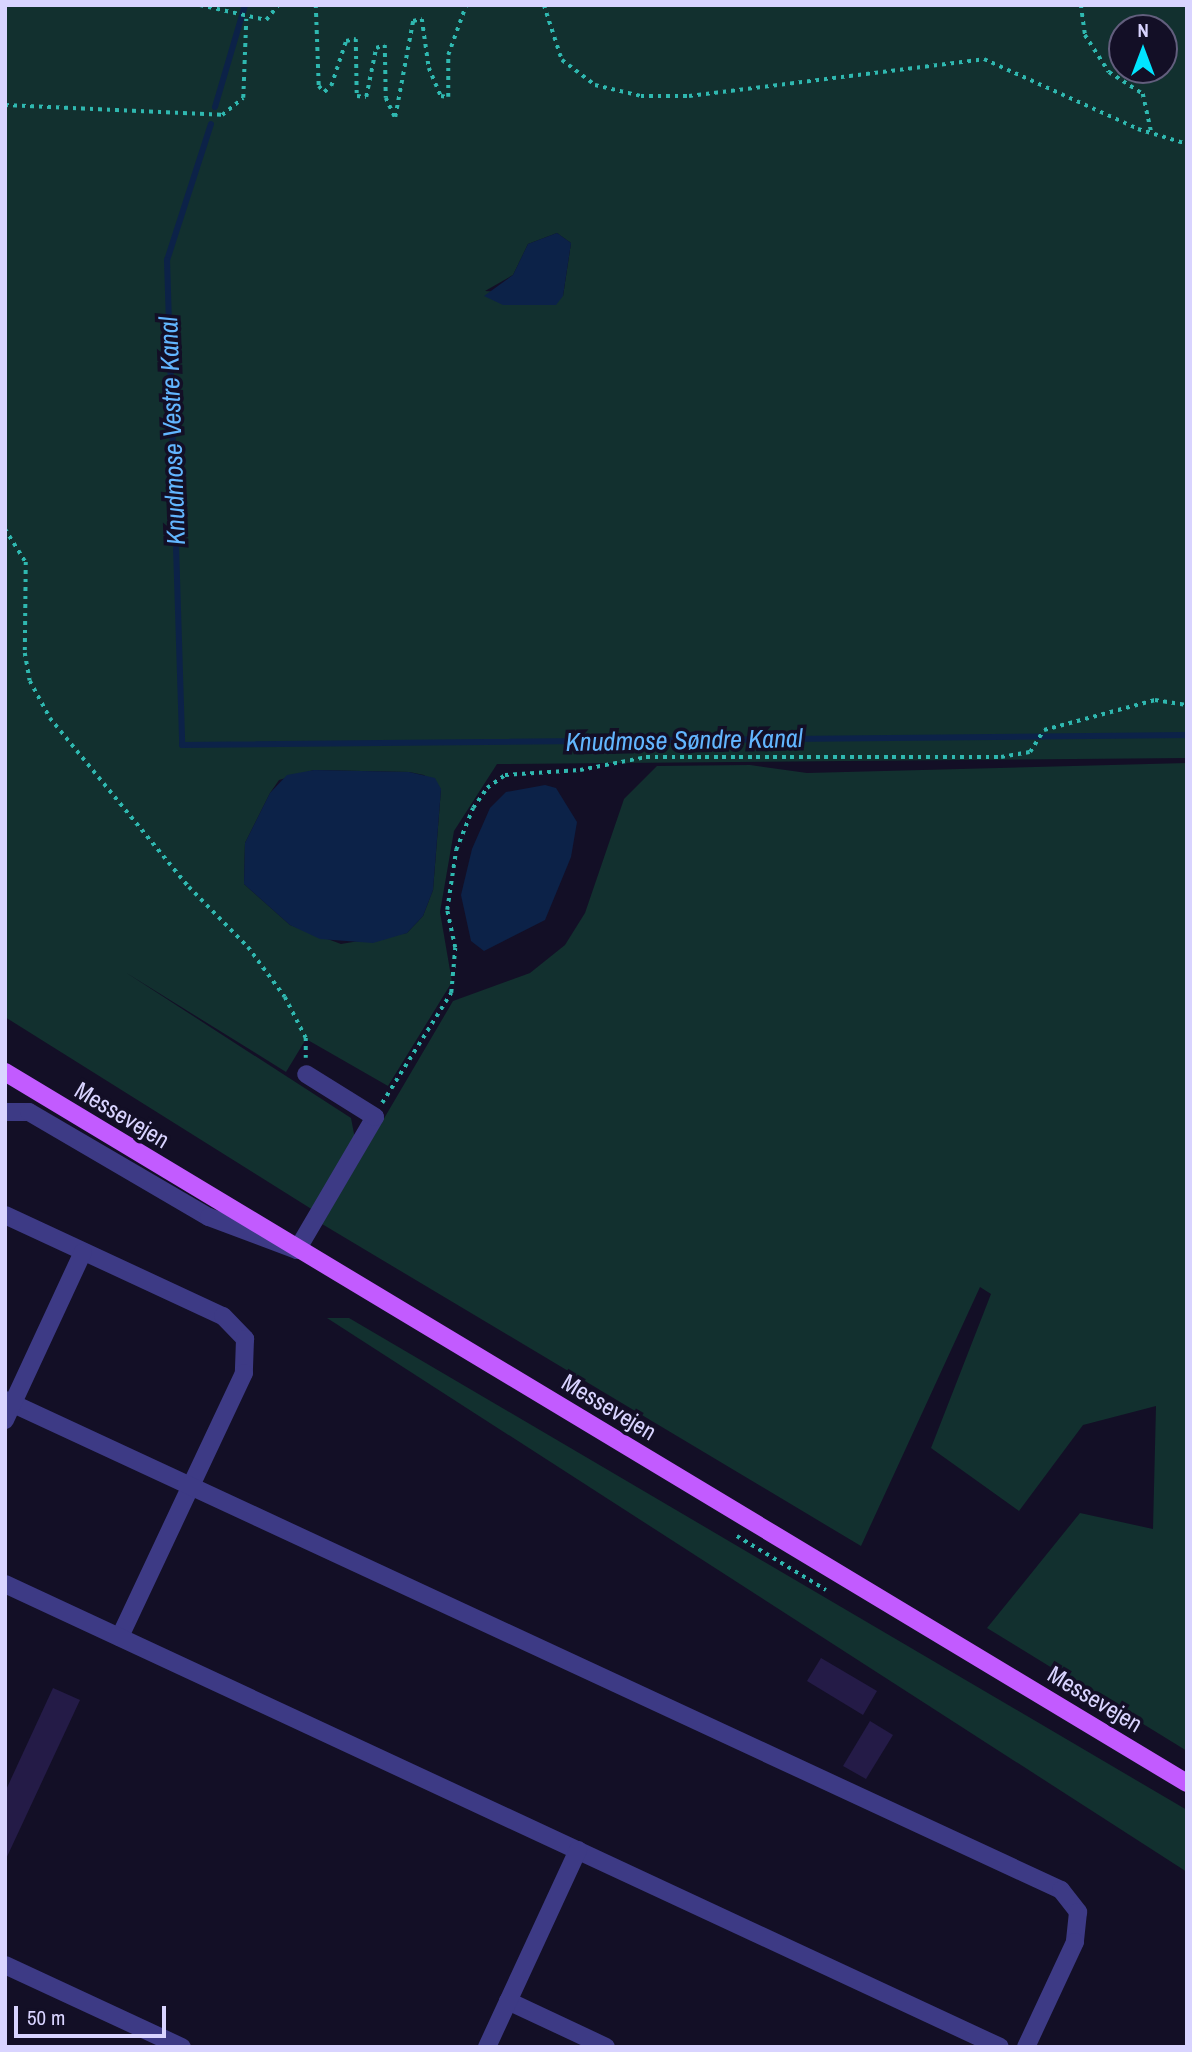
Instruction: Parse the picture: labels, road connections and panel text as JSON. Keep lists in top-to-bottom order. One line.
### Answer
{"streets":{"main road":["Messevejen"]},"water":["Knudmose Vestre Kanal","Knudmose Søndre Kanal"],"scale_bar":"50 m","north":"top"}
